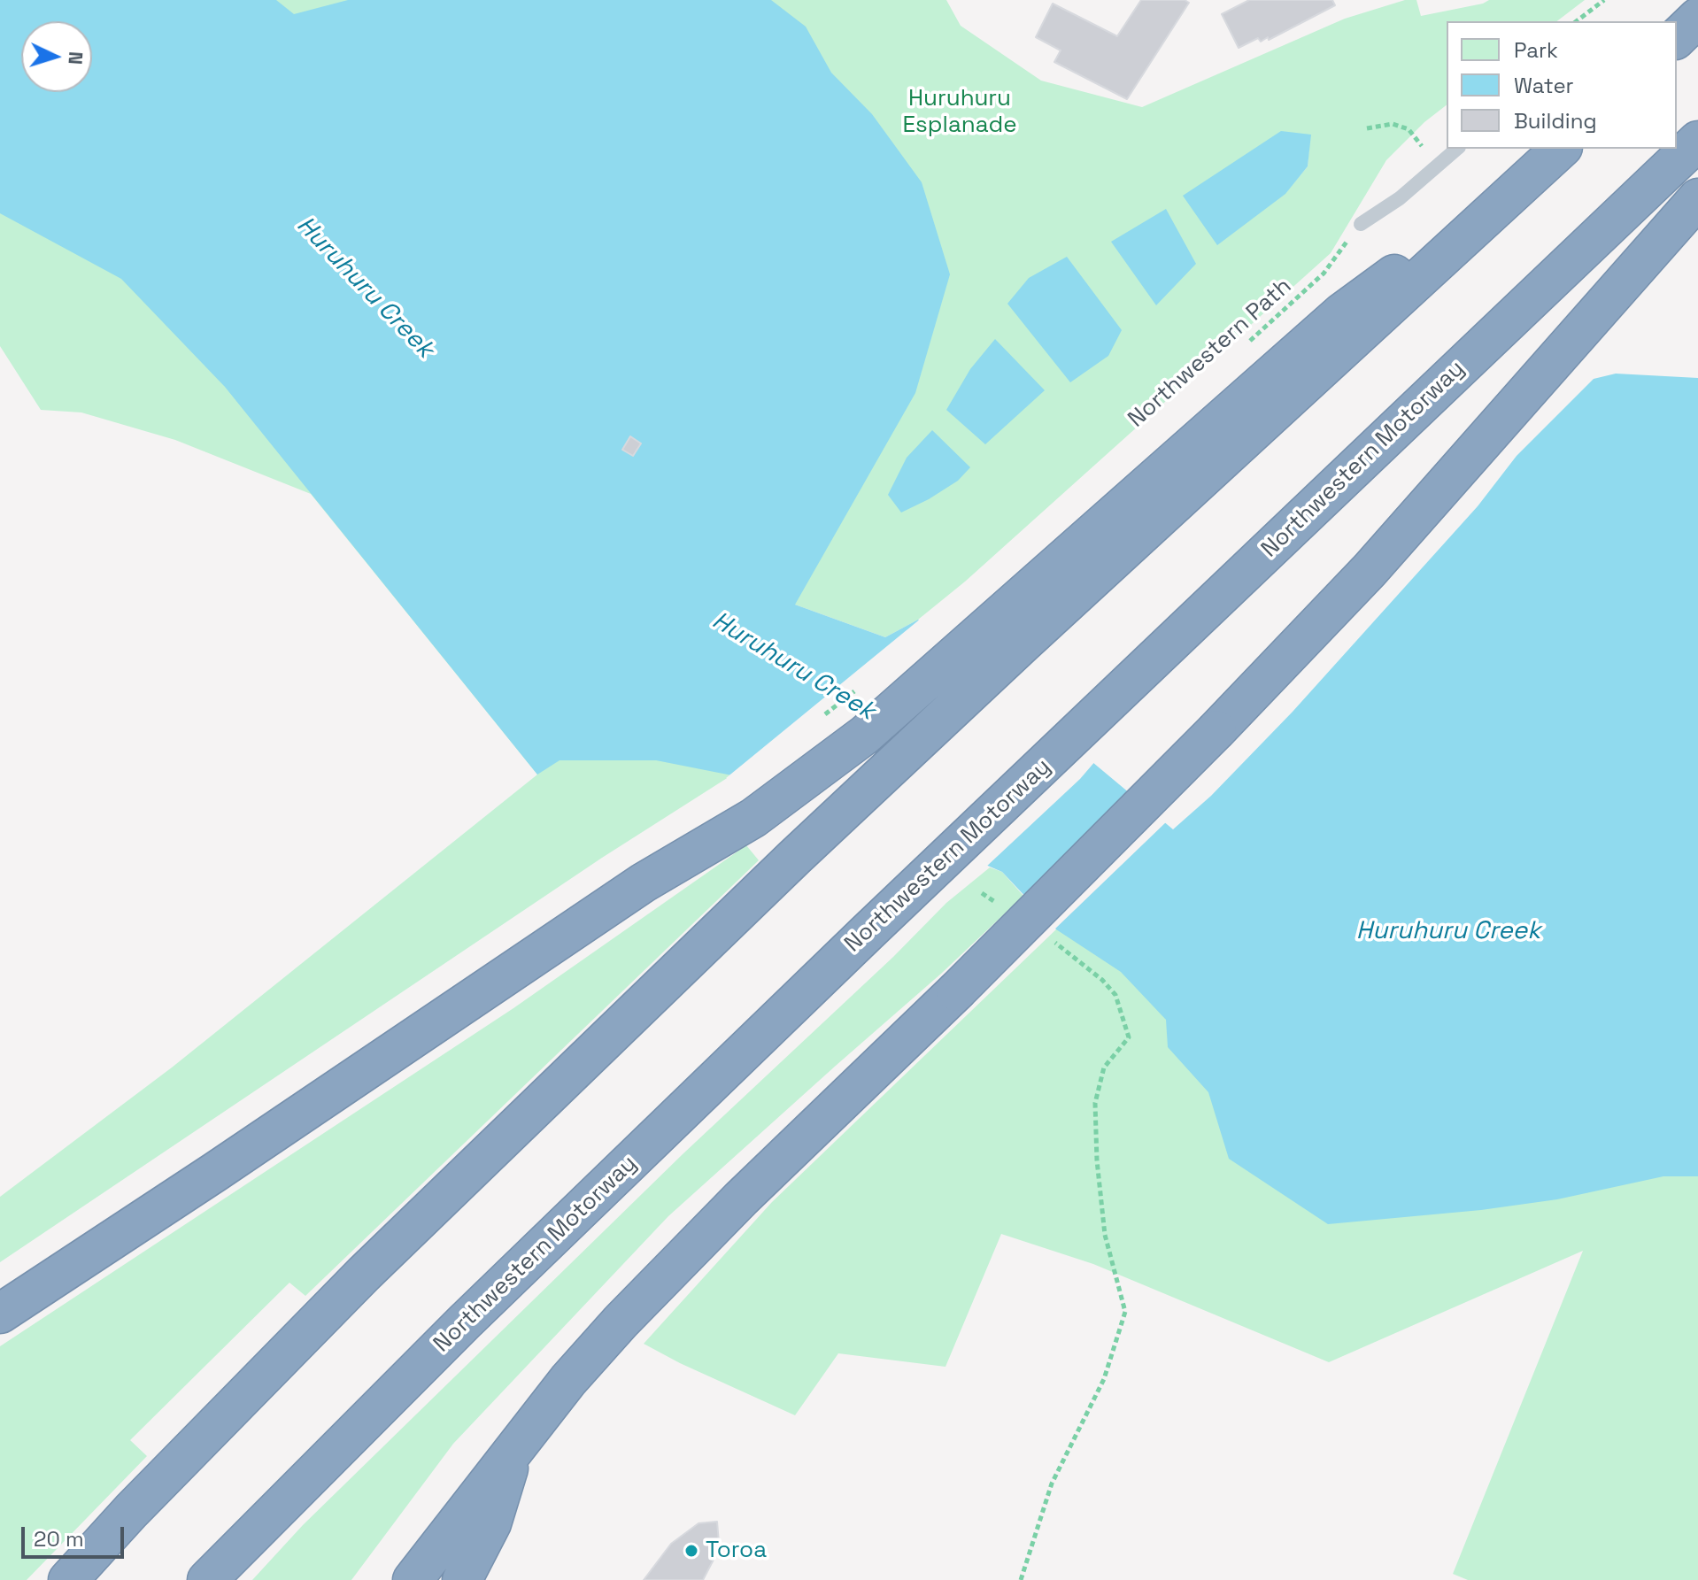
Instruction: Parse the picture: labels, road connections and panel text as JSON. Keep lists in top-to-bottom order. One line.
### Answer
{"streets":{"highway":["Northwestern Motorway"],"path":["Northwestern Path"]},"water":["Huruhuru Creek"],"parks":["Huruhuru Esplanade"],"places":["Toroa"],"legend":["Park","Water","Building"],"scale_bar":"20 m","north":"right"}
